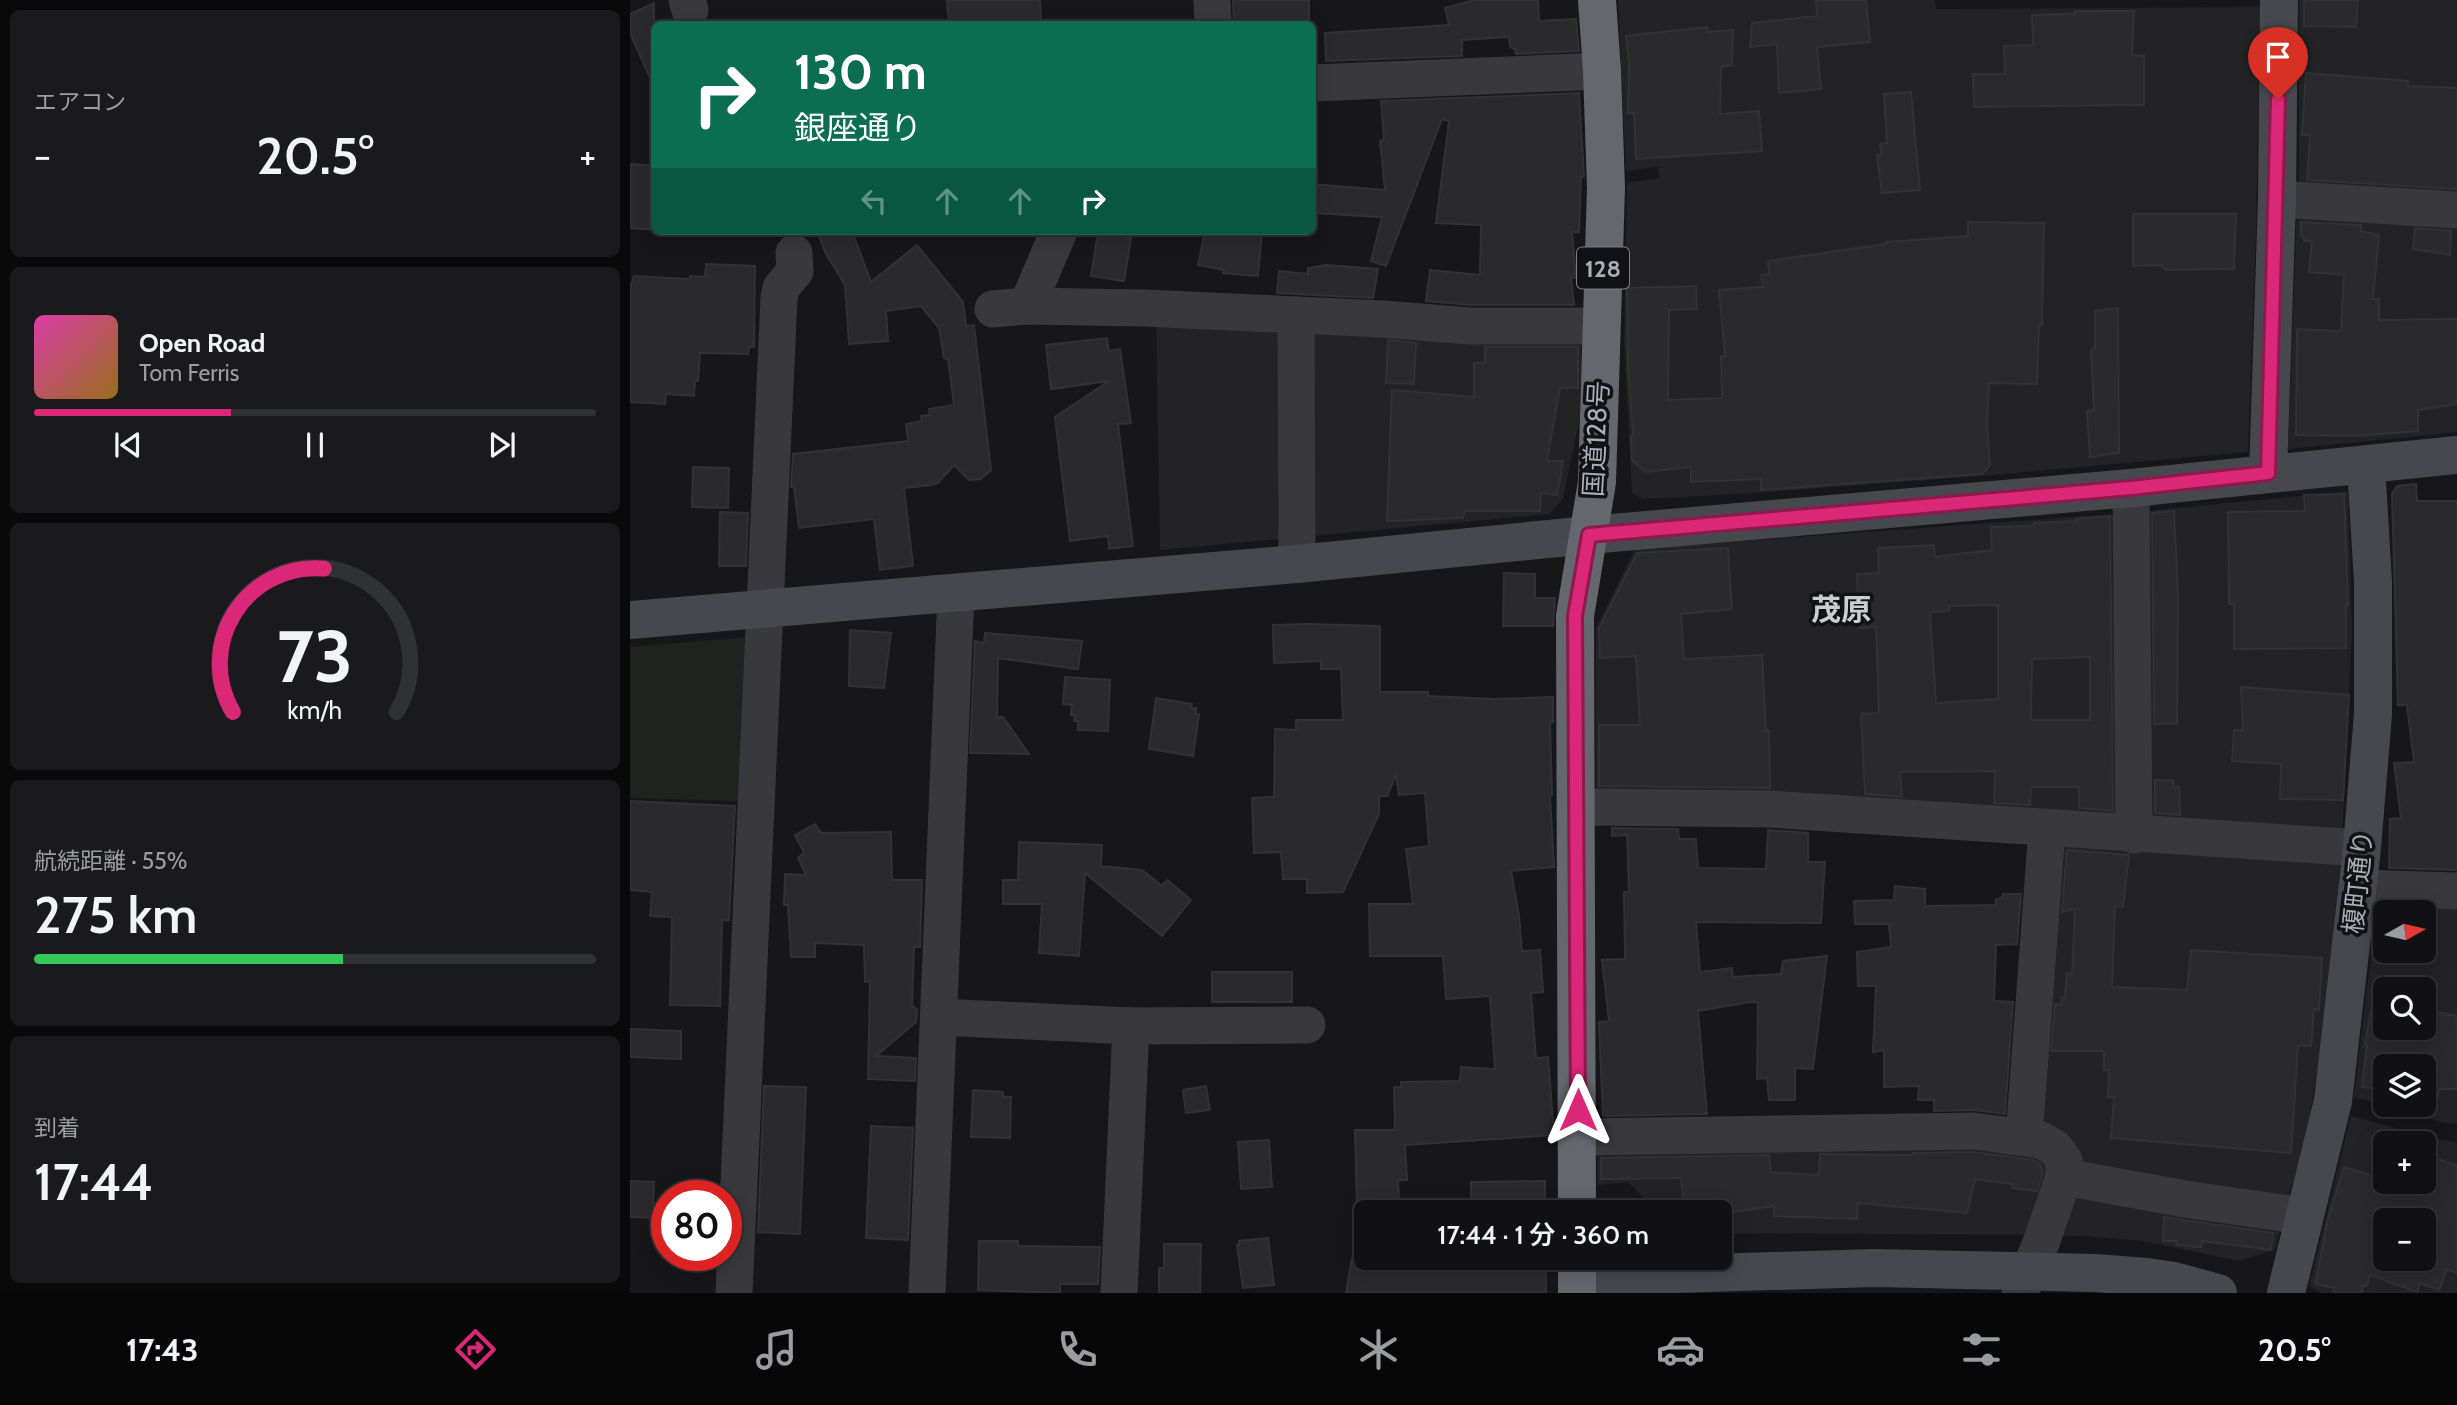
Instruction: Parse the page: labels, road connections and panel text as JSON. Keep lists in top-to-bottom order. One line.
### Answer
{"streets":{"highway":["128","国道128号"],"street":["榎町通り"]},"districts":["茂原"],"north":"right","page":{"tile":["エアコン",["航続距離 · 55%","275 km"],["到着","17:44"]],"turn":["130 m","銀座通り"],"heat":["−","20.5°","+"],"song":["Open Road","Tom Ferris"],"map_buttons":["+","−"],"limit":"80","trip":"17:44 · 1 分 · 360 m","tabs":["17:43","20.5°"],"gauge":["73","km/h"]}}
